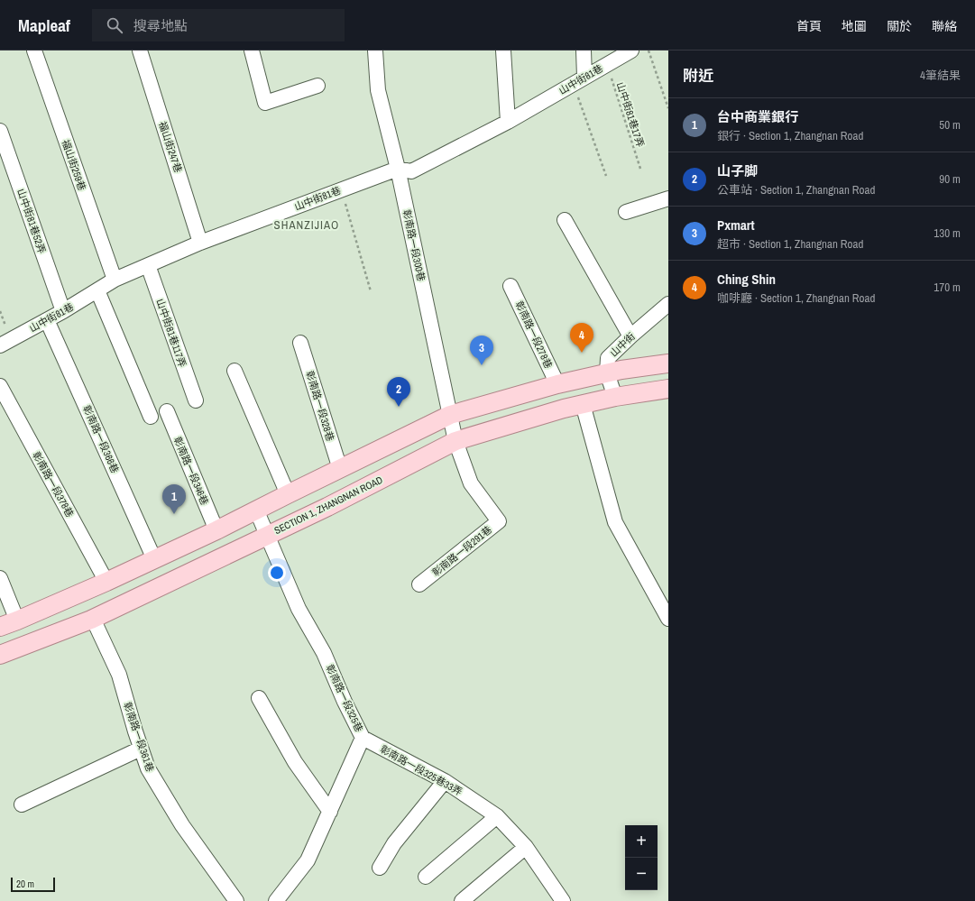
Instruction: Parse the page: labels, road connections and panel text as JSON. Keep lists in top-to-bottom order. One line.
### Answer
{"streets":{"main road":["SECTION 1, ZHANGNAN ROAD"],"street":["山中街81巷","福山街247巷","福山街259巷","山中街81巷52弄","彰南路一段300巷","山中街81巷117弄","彰南路一段278巷","山中街","彰南路一段328巷","彰南路一段366巷","彰南路一段346巷","彰南路一段378巷","彰南路一段291巷","彰南路一段325巷","彰南路一段361巷","彰南路一段325巷33弄"],"path":["山中街81巷17弄"]},"crossings":[["山中街81巷","山中街81巷17弄"],["山中街81巷","福山街247巷"],["山中街81巷","福山街259巷"],["山中街81巷","山中街81巷52弄"],["山中街81巷","彰南路一段300巷"],["山中街81巷","山中街81巷117弄"],["山中街81巷","彰南路一段366巷"],["彰南路一段300巷","SECTION 1, ZHANGNAN ROAD"],["彰南路一段300巷","彰南路一段291巷"],["山中街","SECTION 1, ZHANGNAN ROAD"],["SECTION 1, ZHANGNAN ROAD","彰南路一段291巷"],["SECTION 1, ZHANGNAN ROAD","彰南路一段325巷"],["SECTION 1, ZHANGNAN ROAD","彰南路一段361巷"],["彰南路一段325巷","彰南路一段325巷33弄"]],"districts":["SHANZIJIAO"],"scale_bar":"20 m","page":{"header":"Mapleaf","search":"搜尋地點","nav":["首頁","地圖","關於","聯絡"],"heading":["附近","4筆結果"],"list":[{"mark":"1","name":"台中商業銀行","note":"銀行 · Section 1, Zhangnan Road","value":"50 m"},{"mark":"2","name":"山子脚","note":"公車站 · Section 1, Zhangnan Road","value":"90 m"},{"mark":"3","name":"Pxmart","note":"超市 · Section 1, Zhangnan Road","value":"130 m"},{"mark":"4","name":"Ching Shin","note":"咖啡廳 · Section 1, Zhangnan Road","value":"170 m"}],"pins":["4","3","2","1"],"map_buttons":["+","−"],"scale":"20 m"}}
